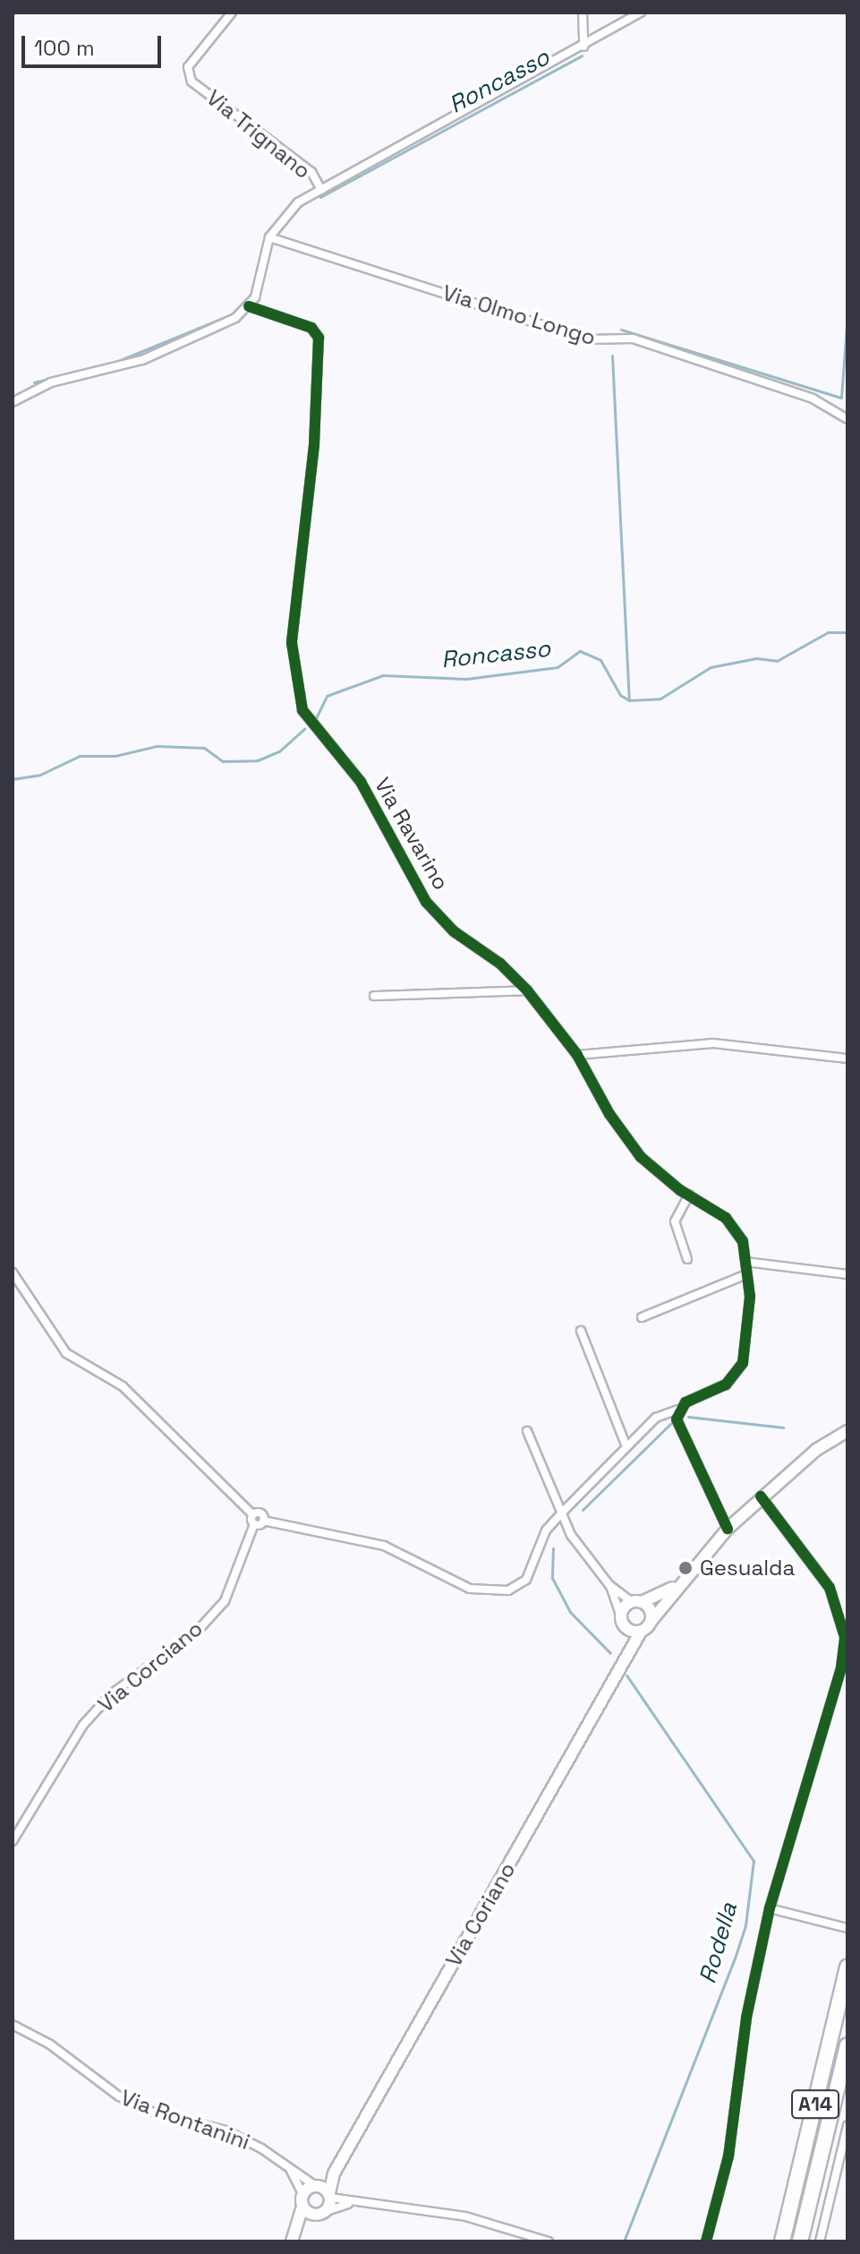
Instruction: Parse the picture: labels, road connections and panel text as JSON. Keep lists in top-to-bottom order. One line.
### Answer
{"streets":{"highway":["A14"],"main road":["Via Coriano"],"street":["Via Trignano","Via Olmo Longo","Via Ravarino","Via Corciano","Via Rontanini"]},"crossings":[["Via Coriano","Via Rontanini"]],"water":["Roncasso","Rodella"],"places":["Gesualda"],"scale_bar":"100 m"}
